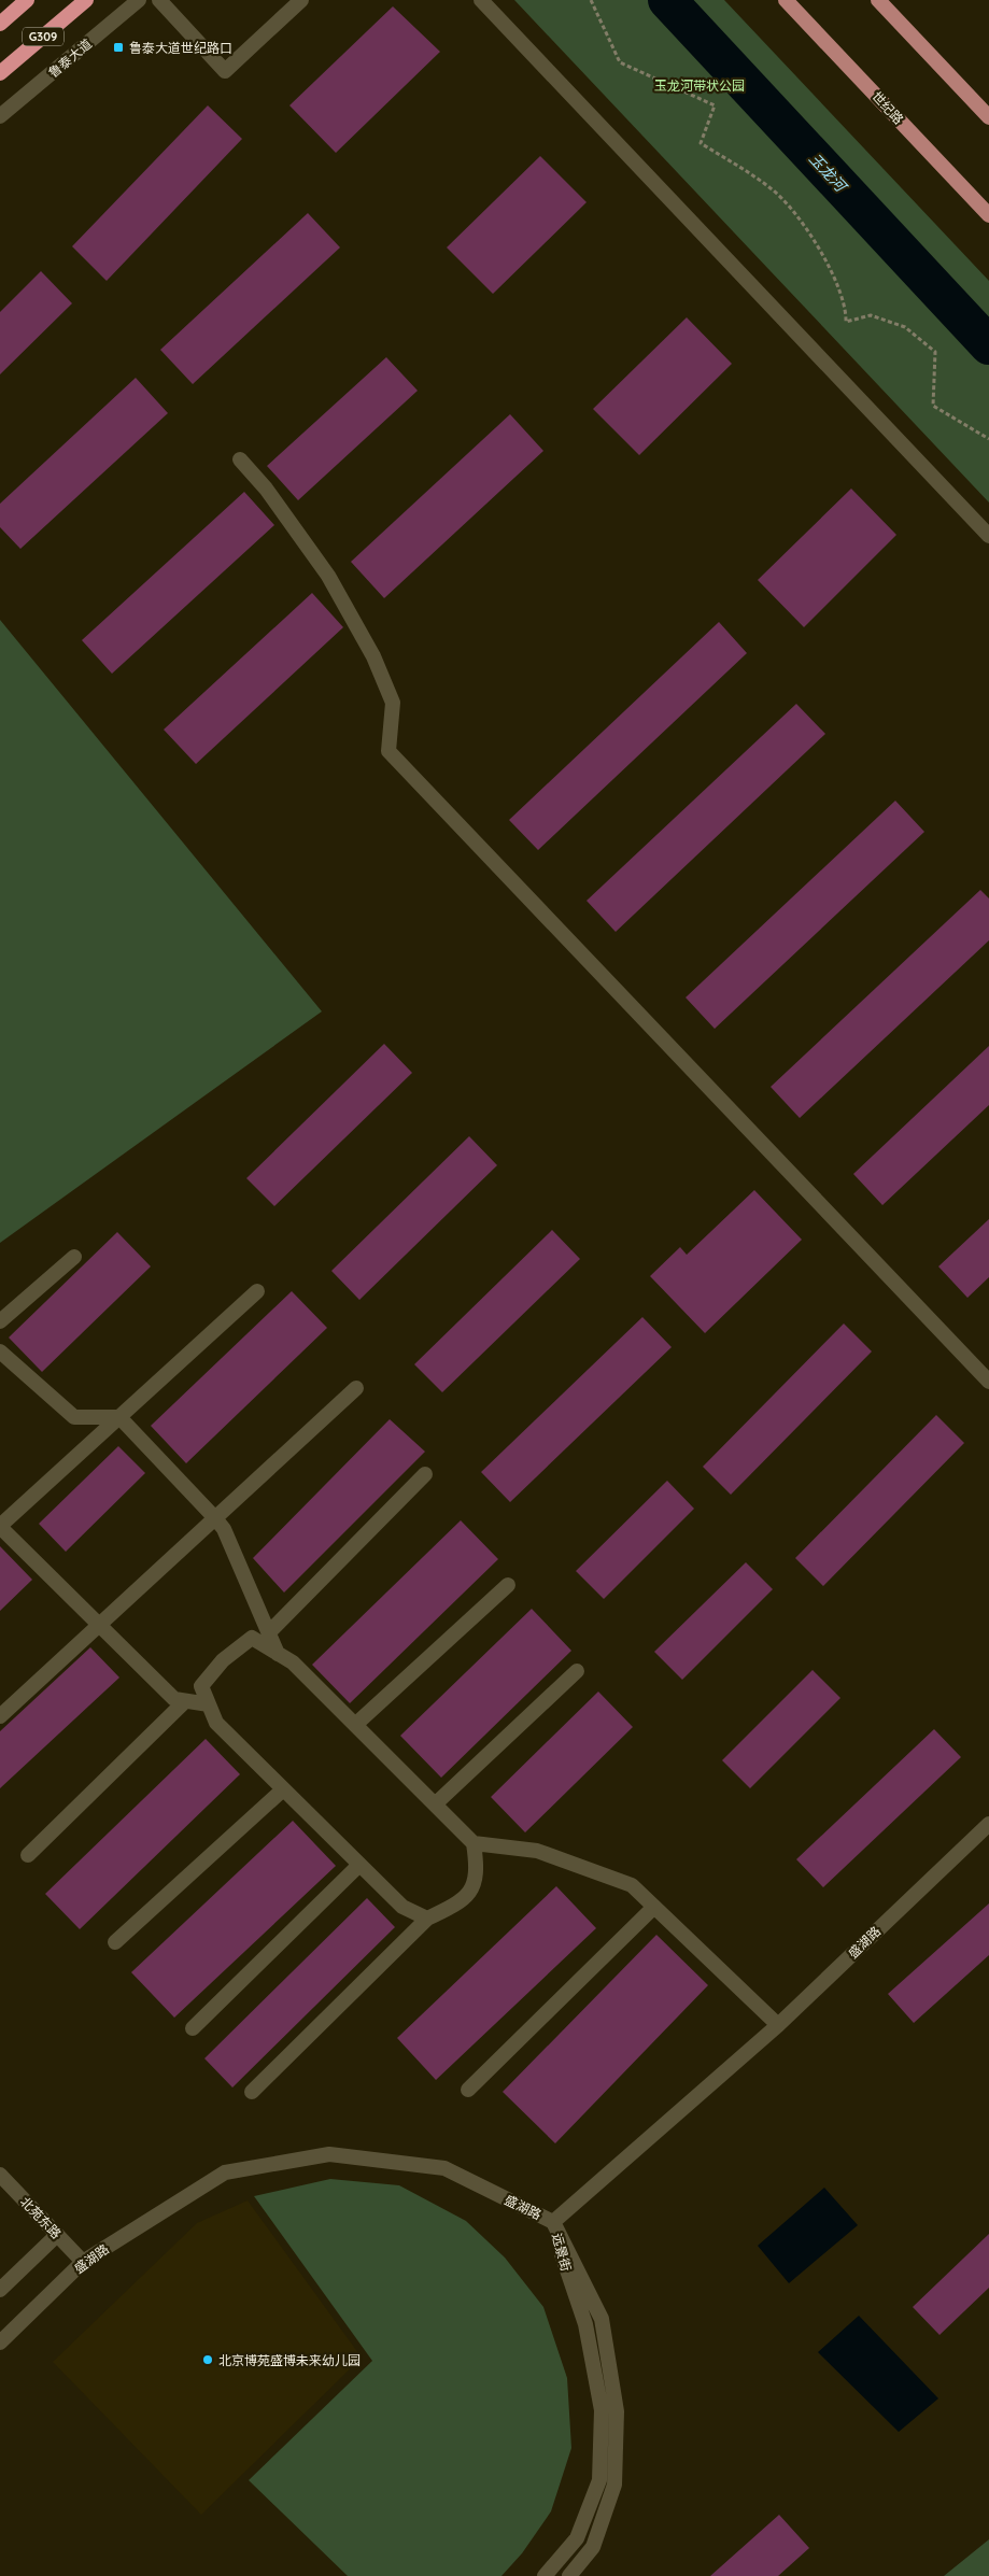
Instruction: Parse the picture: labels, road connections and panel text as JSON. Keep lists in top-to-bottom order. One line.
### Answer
{"streets":{"highway":["G309"],"main road":["世纪路"],"street":["鲁泰大道","盛湖路","北苑东路","远景街"]},"crossings":[["盛湖路","北苑东路"],["盛湖路","远景街"]],"water":["玉龙河"],"parks":["玉龙河带状公园"],"places":{"transit":["鲁泰大道世纪路口"],"other":["北京博苑盛博未来幼儿园"]}}
